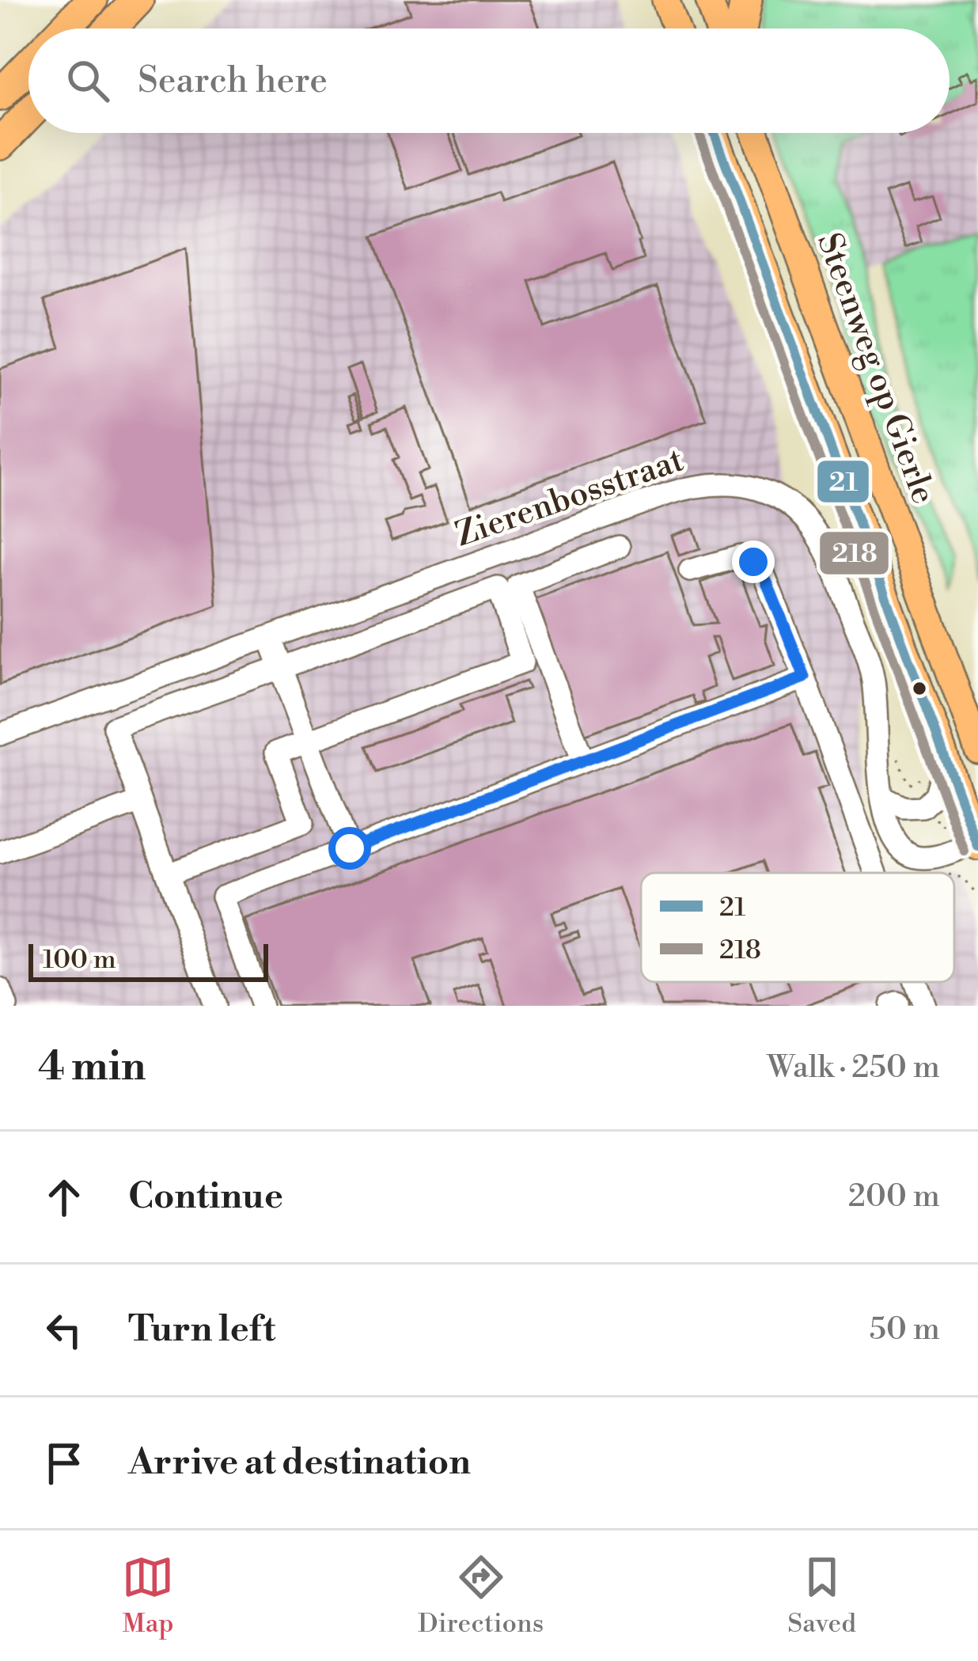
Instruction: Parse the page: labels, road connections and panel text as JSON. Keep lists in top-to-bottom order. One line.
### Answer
{"streets":{"main road":["Steenweg op Gierle"],"street":["Zierenbosstraat"]},"lines":["transit line 21","transit line 218"],"legend":["21","218"],"scale_bar":"100 m","page":{"search":"Search here","scale":"100 m","heading":["4 min","Walk · 250 m"],"list":[["Continue","200 m"],["Turn left","50 m"],"Arrive at destination"],"nav":["Map","Directions","Saved"]}}
